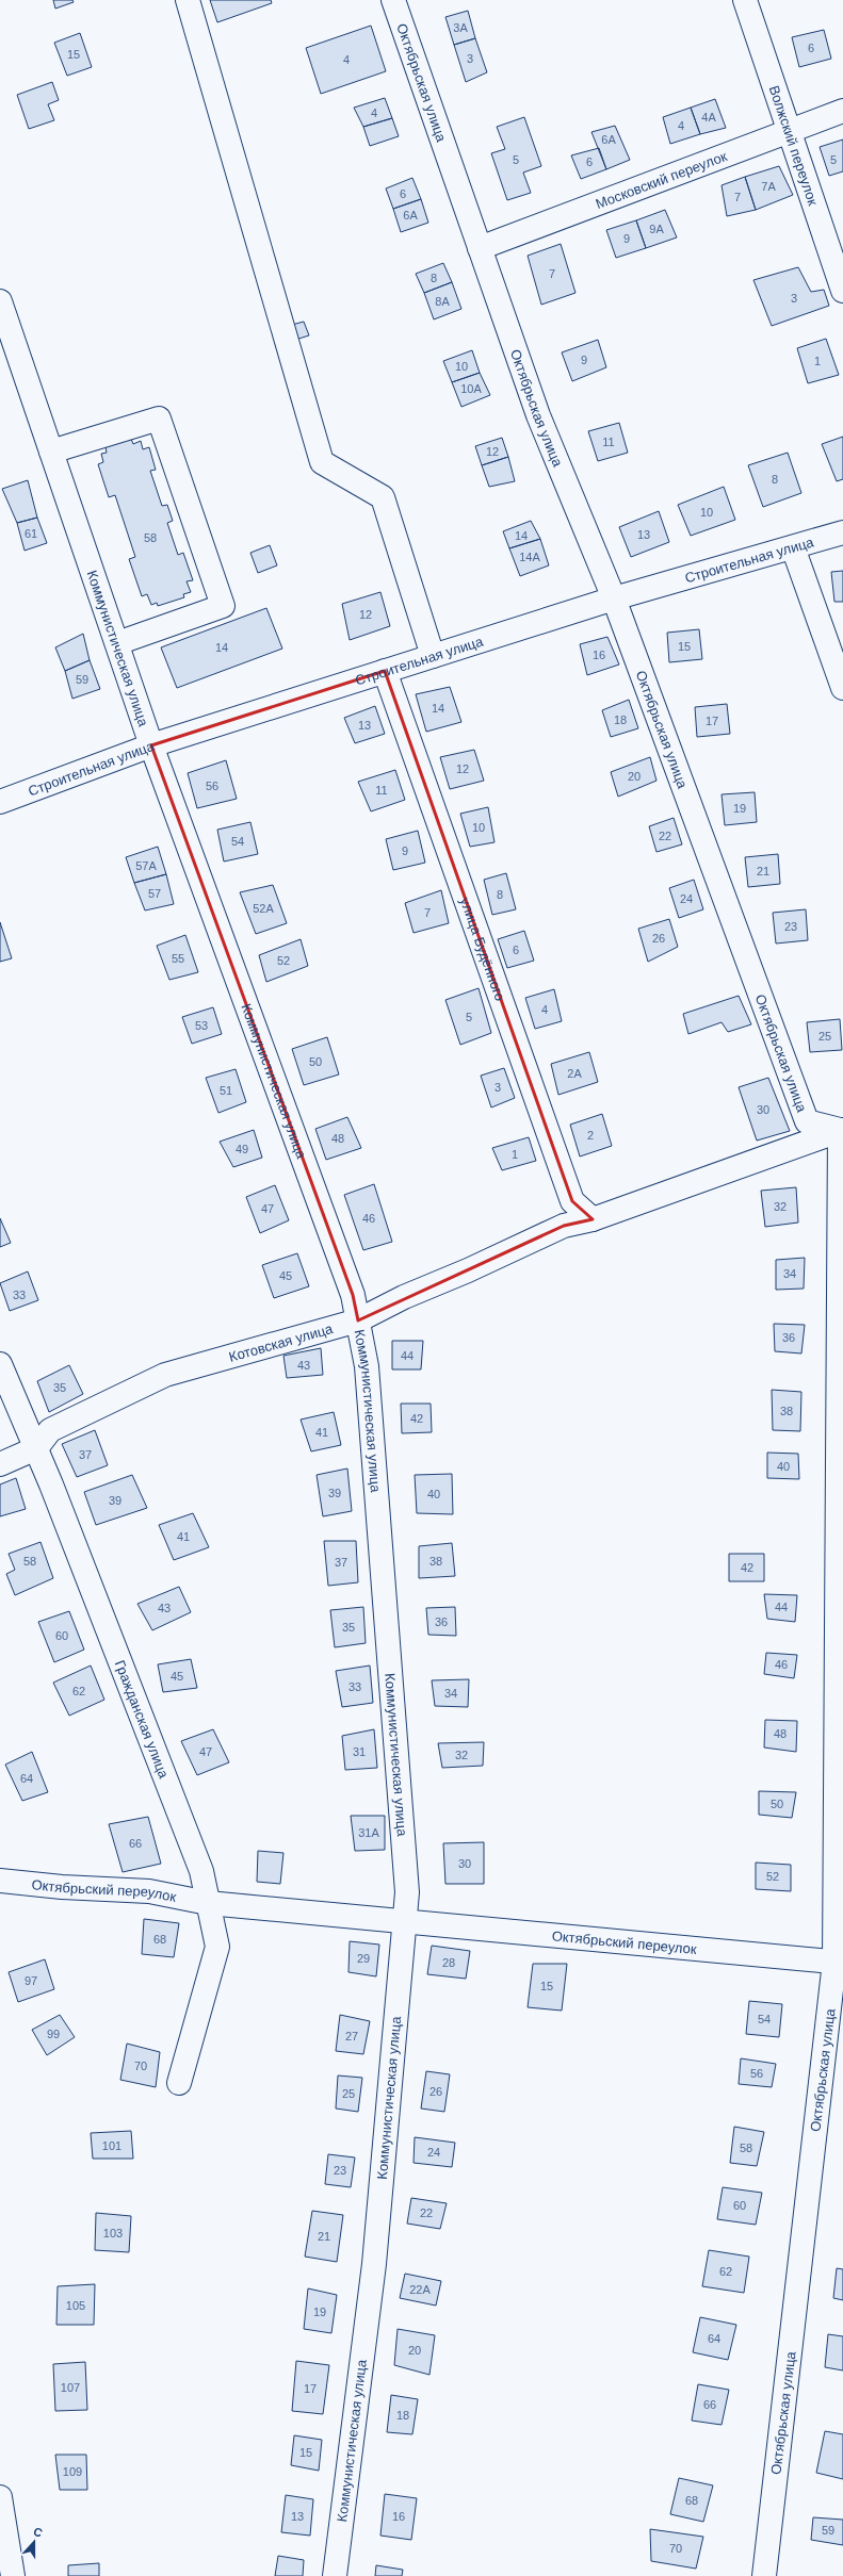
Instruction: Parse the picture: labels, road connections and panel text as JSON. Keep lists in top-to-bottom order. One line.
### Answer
{"streets":{"street":["Октябрьская улица","Волжский переулок","Московский переулок","Строительная улица","Коммунистическая улица","улица Будённого","Котовская улица","Гражданская улица","Октябрьский переулок"]},"crossings":[["Октябрьская улица","Московский переулок"],["Октябрьская улица","Строительная улица"],["Октябрьская улица","Котовская улица"],["Октябрьская улица","Октябрьский переулок"],["Волжский переулок","Московский переулок"],["Строительная улица","Коммунистическая улица"],["Строительная улица","улица Будённого"],["Коммунистическая улица","Котовская улица"],["Коммунистическая улица","Октябрьский переулок"],["улица Будённого","Котовская улица"],["Котовская улица","Гражданская улица"],["Гражданская улица","Октябрьский переулок"]],"house_numbers":["3А","6","15","3","4","4","4А","4","6А","5","5","6","7А","6","7","6А","9А","9","7","8","3","8А","9","1","10","10А","11","12","8","10","61","13","14","58","14А","12","15","14","16","59","14","18","17","13","12","20","56","11","19","10","22","54","9","57А","21","57","8","24","52А","7","23","26","6","55","52","4","5","53","25","50","2А","3","51","30","2","48","49","1","32","47","46","34","45","33","36","44","43","35","38","42","41","37","40","39","40","39","41","58","38","37","42","44","43","36","35","60","46","45","33","62","34","48","47","31","32","64","50","31А","66","30","52","68","29","28","97","15","54","99","27","70","56","26","25","101","58","24","23","60","22","103","21","62","22А","105","19","64","20","107","17","66","18","15","109","68","13","16","59","70"],"north":"top"}
